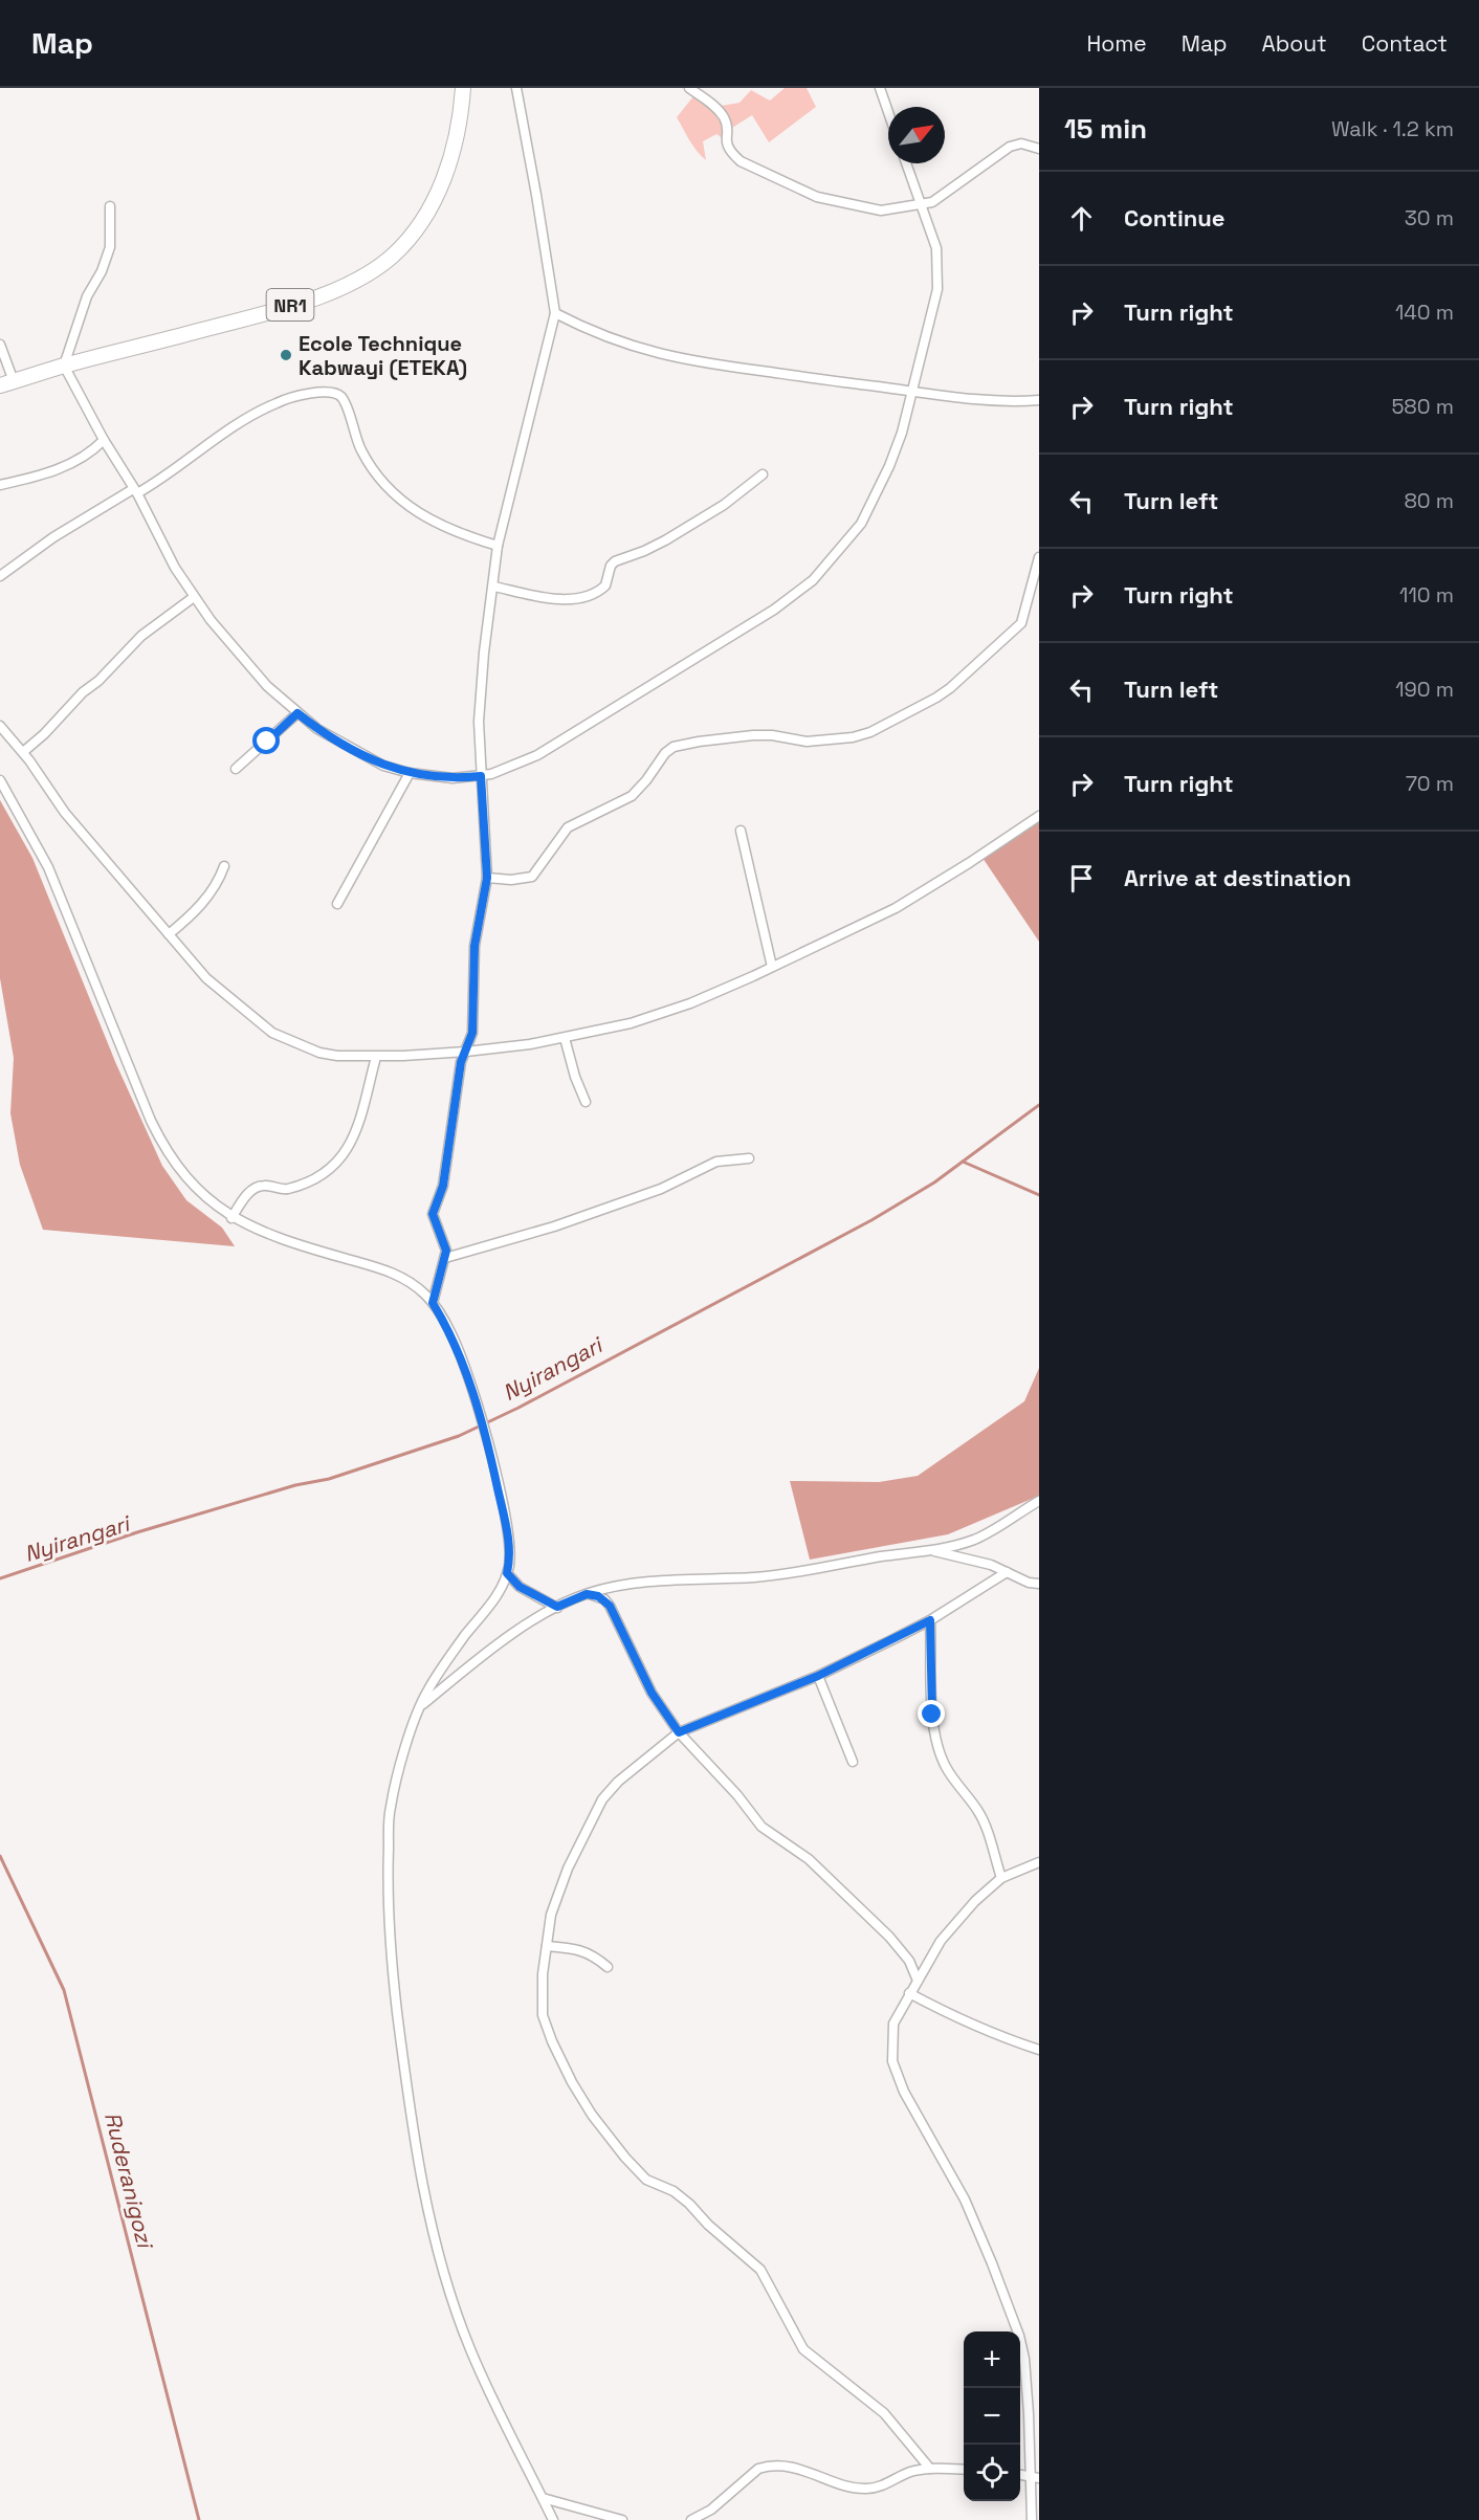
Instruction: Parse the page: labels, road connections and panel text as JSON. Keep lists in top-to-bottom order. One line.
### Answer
{"streets":{"highway":["NR1"]},"water":["Nyirangari","Ruderanigozi"],"places":["Ecole Technique Kabwayi (ETEKA)"],"north":"top right","page":{"header":"Map","nav":["Home","Map","About","Contact"],"heading":["15 min","Walk · 1.2 km"],"list":[["Continue","30 m"],["Turn right","140 m"],["Turn right","580 m"],["Turn left","80 m"],["Turn right","110 m"],["Turn left","190 m"],["Turn right","70 m"],"Arrive at destination"],"map_buttons":["+","−"]}}
